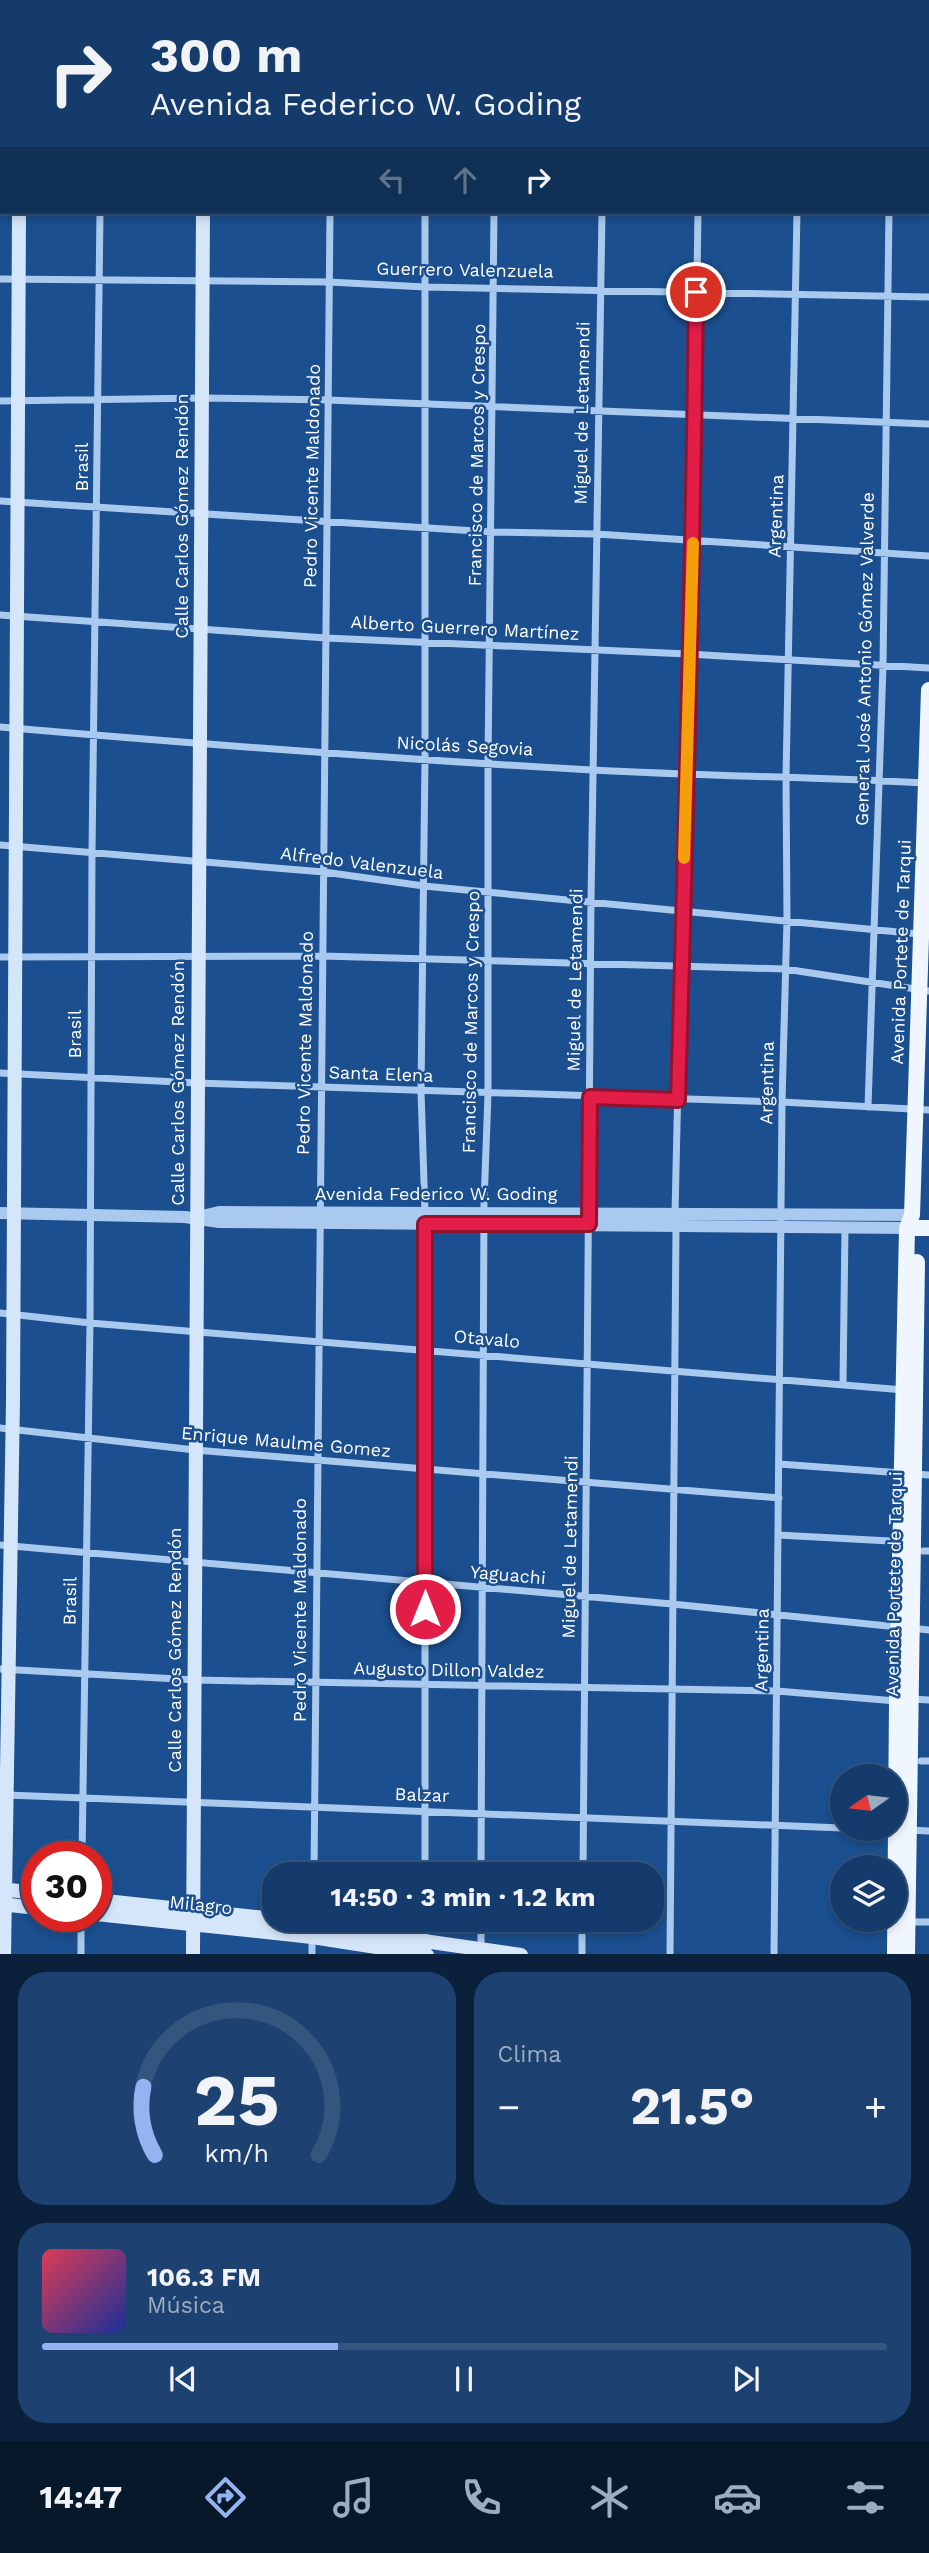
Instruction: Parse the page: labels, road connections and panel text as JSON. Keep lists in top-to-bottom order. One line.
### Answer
{"streets":{"main road":["Calle Carlos Gómez Rendón","Avenida Portete de Tarqui","Avenida Federico W. Goding","Milagro"],"street":["Guerrero Valenzuela","Miguel de Letamendi","Francisco de Marcos y Crespo","Brasil","Pedro Vicente Maldonado","Argentina","Alberto Guerrero Martínez","General José Antonio Gómez Valverde","Nicolás Segovia","Alfredo Valenzuela","Santa Elena","Otavalo","Enrique Maulme Gomez","Yaguachi","Augusto Dillon Valdez","Balzar"]},"crossings":[["Guerrero Valenzuela","Miguel de Letamendi"],["Guerrero Valenzuela","Francisco de Marcos y Crespo"],["Guerrero Valenzuela","Brasil"],["Guerrero Valenzuela","Pedro Vicente Maldonado"],["Guerrero Valenzuela","Calle Carlos Gómez Rendón"],["Guerrero Valenzuela","Argentina"],["Guerrero Valenzuela","General José Antonio Gómez Valverde"],["Miguel de Letamendi","Alberto Guerrero Martínez"],["Miguel de Letamendi","Nicolás Segovia"],["Miguel de Letamendi","Alfredo Valenzuela"],["Miguel de Letamendi","Santa Elena"],["Miguel de Letamendi","Avenida Federico W. Goding"],["Miguel de Letamendi","Otavalo"],["Miguel de Letamendi","Enrique Maulme Gomez"],["Miguel de Letamendi","Yaguachi"],["Miguel de Letamendi","Augusto Dillon Valdez"],["Miguel de Letamendi","Balzar"],["Francisco de Marcos y Crespo","Alberto Guerrero Martínez"],["Francisco de Marcos y Crespo","Nicolás Segovia"],["Francisco de Marcos y Crespo","Alfredo Valenzuela"],["Francisco de Marcos y Crespo","Santa Elena"],["Francisco de Marcos y Crespo","Avenida Federico W. Goding"],["Francisco de Marcos y Crespo","Otavalo"],["Francisco de Marcos y Crespo","Enrique Maulme Gomez"],["Francisco de Marcos y Crespo","Yaguachi"],["Francisco de Marcos y Crespo","Augusto Dillon Valdez"],["Francisco de Marcos y Crespo","Balzar"],["Brasil","Alberto Guerrero Martínez"],["Brasil","Nicolás Segovia"],["Brasil","Alfredo Valenzuela"],["Brasil","Santa Elena"],["Brasil","Avenida Federico W. Goding"],["Brasil","Otavalo"],["Brasil","Enrique Maulme Gomez"],["Brasil","Yaguachi"],["Brasil","Augusto Dillon Valdez"],["Brasil","Balzar"],["Pedro Vicente Maldonado","Alberto Guerrero Martínez"],["Pedro Vicente Maldonado","Nicolás Segovia"],["Pedro Vicente Maldonado","Alfredo Valenzuela"],["Pedro Vicente Maldonado","Santa Elena"],["Pedro Vicente Maldonado","Avenida Federico W. Goding"],["Pedro Vicente Maldonado","Otavalo"],["Pedro Vicente Maldonado","Enrique Maulme Gomez"],["Pedro Vicente Maldonado","Yaguachi"],["Pedro Vicente Maldonado","Augusto Dillon Valdez"],["Pedro Vicente Maldonado","Balzar"],["Calle Carlos Gómez Rendón","Alberto Guerrero Martínez"],["Calle Carlos Gómez Rendón","Nicolás Segovia"],["Calle Carlos Gómez Rendón","Alfredo Valenzuela"],["Calle Carlos Gómez Rendón","Santa Elena"],["Calle Carlos Gómez Rendón","Avenida Federico W. Goding"],["Calle Carlos Gómez Rendón","Otavalo"],["Calle Carlos Gómez Rendón","Enrique Maulme Gomez"],["Calle Carlos Gómez Rendón","Yaguachi"],["Calle Carlos Gómez Rendón","Augusto Dillon Valdez"],["Calle Carlos Gómez Rendón","Balzar"],["Calle Carlos Gómez Rendón","Milagro"],["Argentina","Alberto Guerrero Martínez"],["Argentina","Nicolás Segovia"],["Argentina","Alfredo Valenzuela"],["Argentina","Santa Elena"],["Argentina","Avenida Federico W. Goding"],["Argentina","Otavalo"],["Argentina","Enrique Maulme Gomez"],["Argentina","Yaguachi"],["Argentina","Augusto Dillon Valdez"],["Argentina","Balzar"],["Alberto Guerrero Martínez","General José Antonio Gómez Valverde"],["General José Antonio Gómez Valverde","Nicolás Segovia"],["General José Antonio Gómez Valverde","Alfredo Valenzuela"],["General José Antonio Gómez Valverde","Santa Elena"],["Nicolás Segovia","Avenida Portete de Tarqui"],["Alfredo Valenzuela","Avenida Portete de Tarqui"],["Avenida Portete de Tarqui","Santa Elena"],["Avenida Portete de Tarqui","Avenida Federico W. Goding"],["Avenida Portete de Tarqui","Otavalo"],["Avenida Portete de Tarqui","Yaguachi"],["Avenida Portete de Tarqui","Augusto Dillon Valdez"]],"north":"left","page":{"turn":["300 m","Avenida Federico W. Goding"],"limit":"30","trip":"14:50 · 3 min · 1.2 km","tile":"Clima","heat":["−","21.5°","+"],"song":["106.3 FM","Música"],"tabs":"14:47","gauge":["25","km/h"]}}
